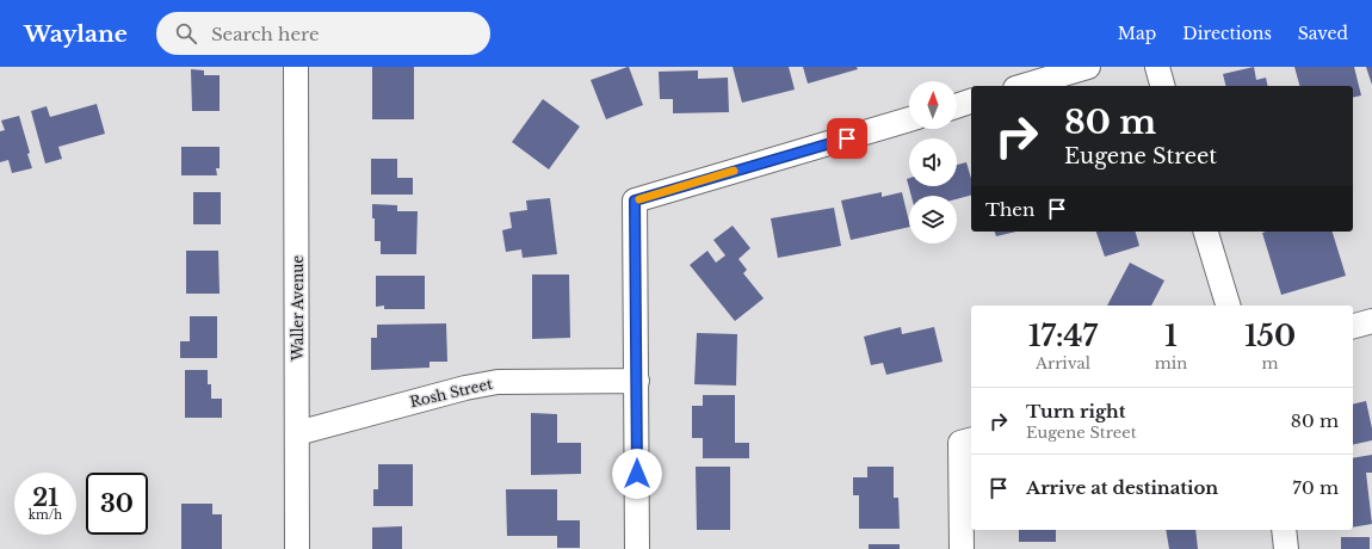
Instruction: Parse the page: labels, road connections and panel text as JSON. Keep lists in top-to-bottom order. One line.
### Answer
{"streets":{"street":["Waller Avenue","Rosh Street"]},"crossings":[["Waller Avenue","Rosh Street"]],"north":"top","page":{"header":"Waylane","search":"Search here","nav":["Map","Directions","Saved"],"turn":["80 m","Eugene Street"],"then":"Then","eta":["17:47","Arrival","1","min","150","m"],"list":[{"name":"Turn right","note":"Eugene Street","value":"80 m"},{"name":"Arrive at destination","value":"70 m"}],"speed":"21 km/h","limit":"30"}}
